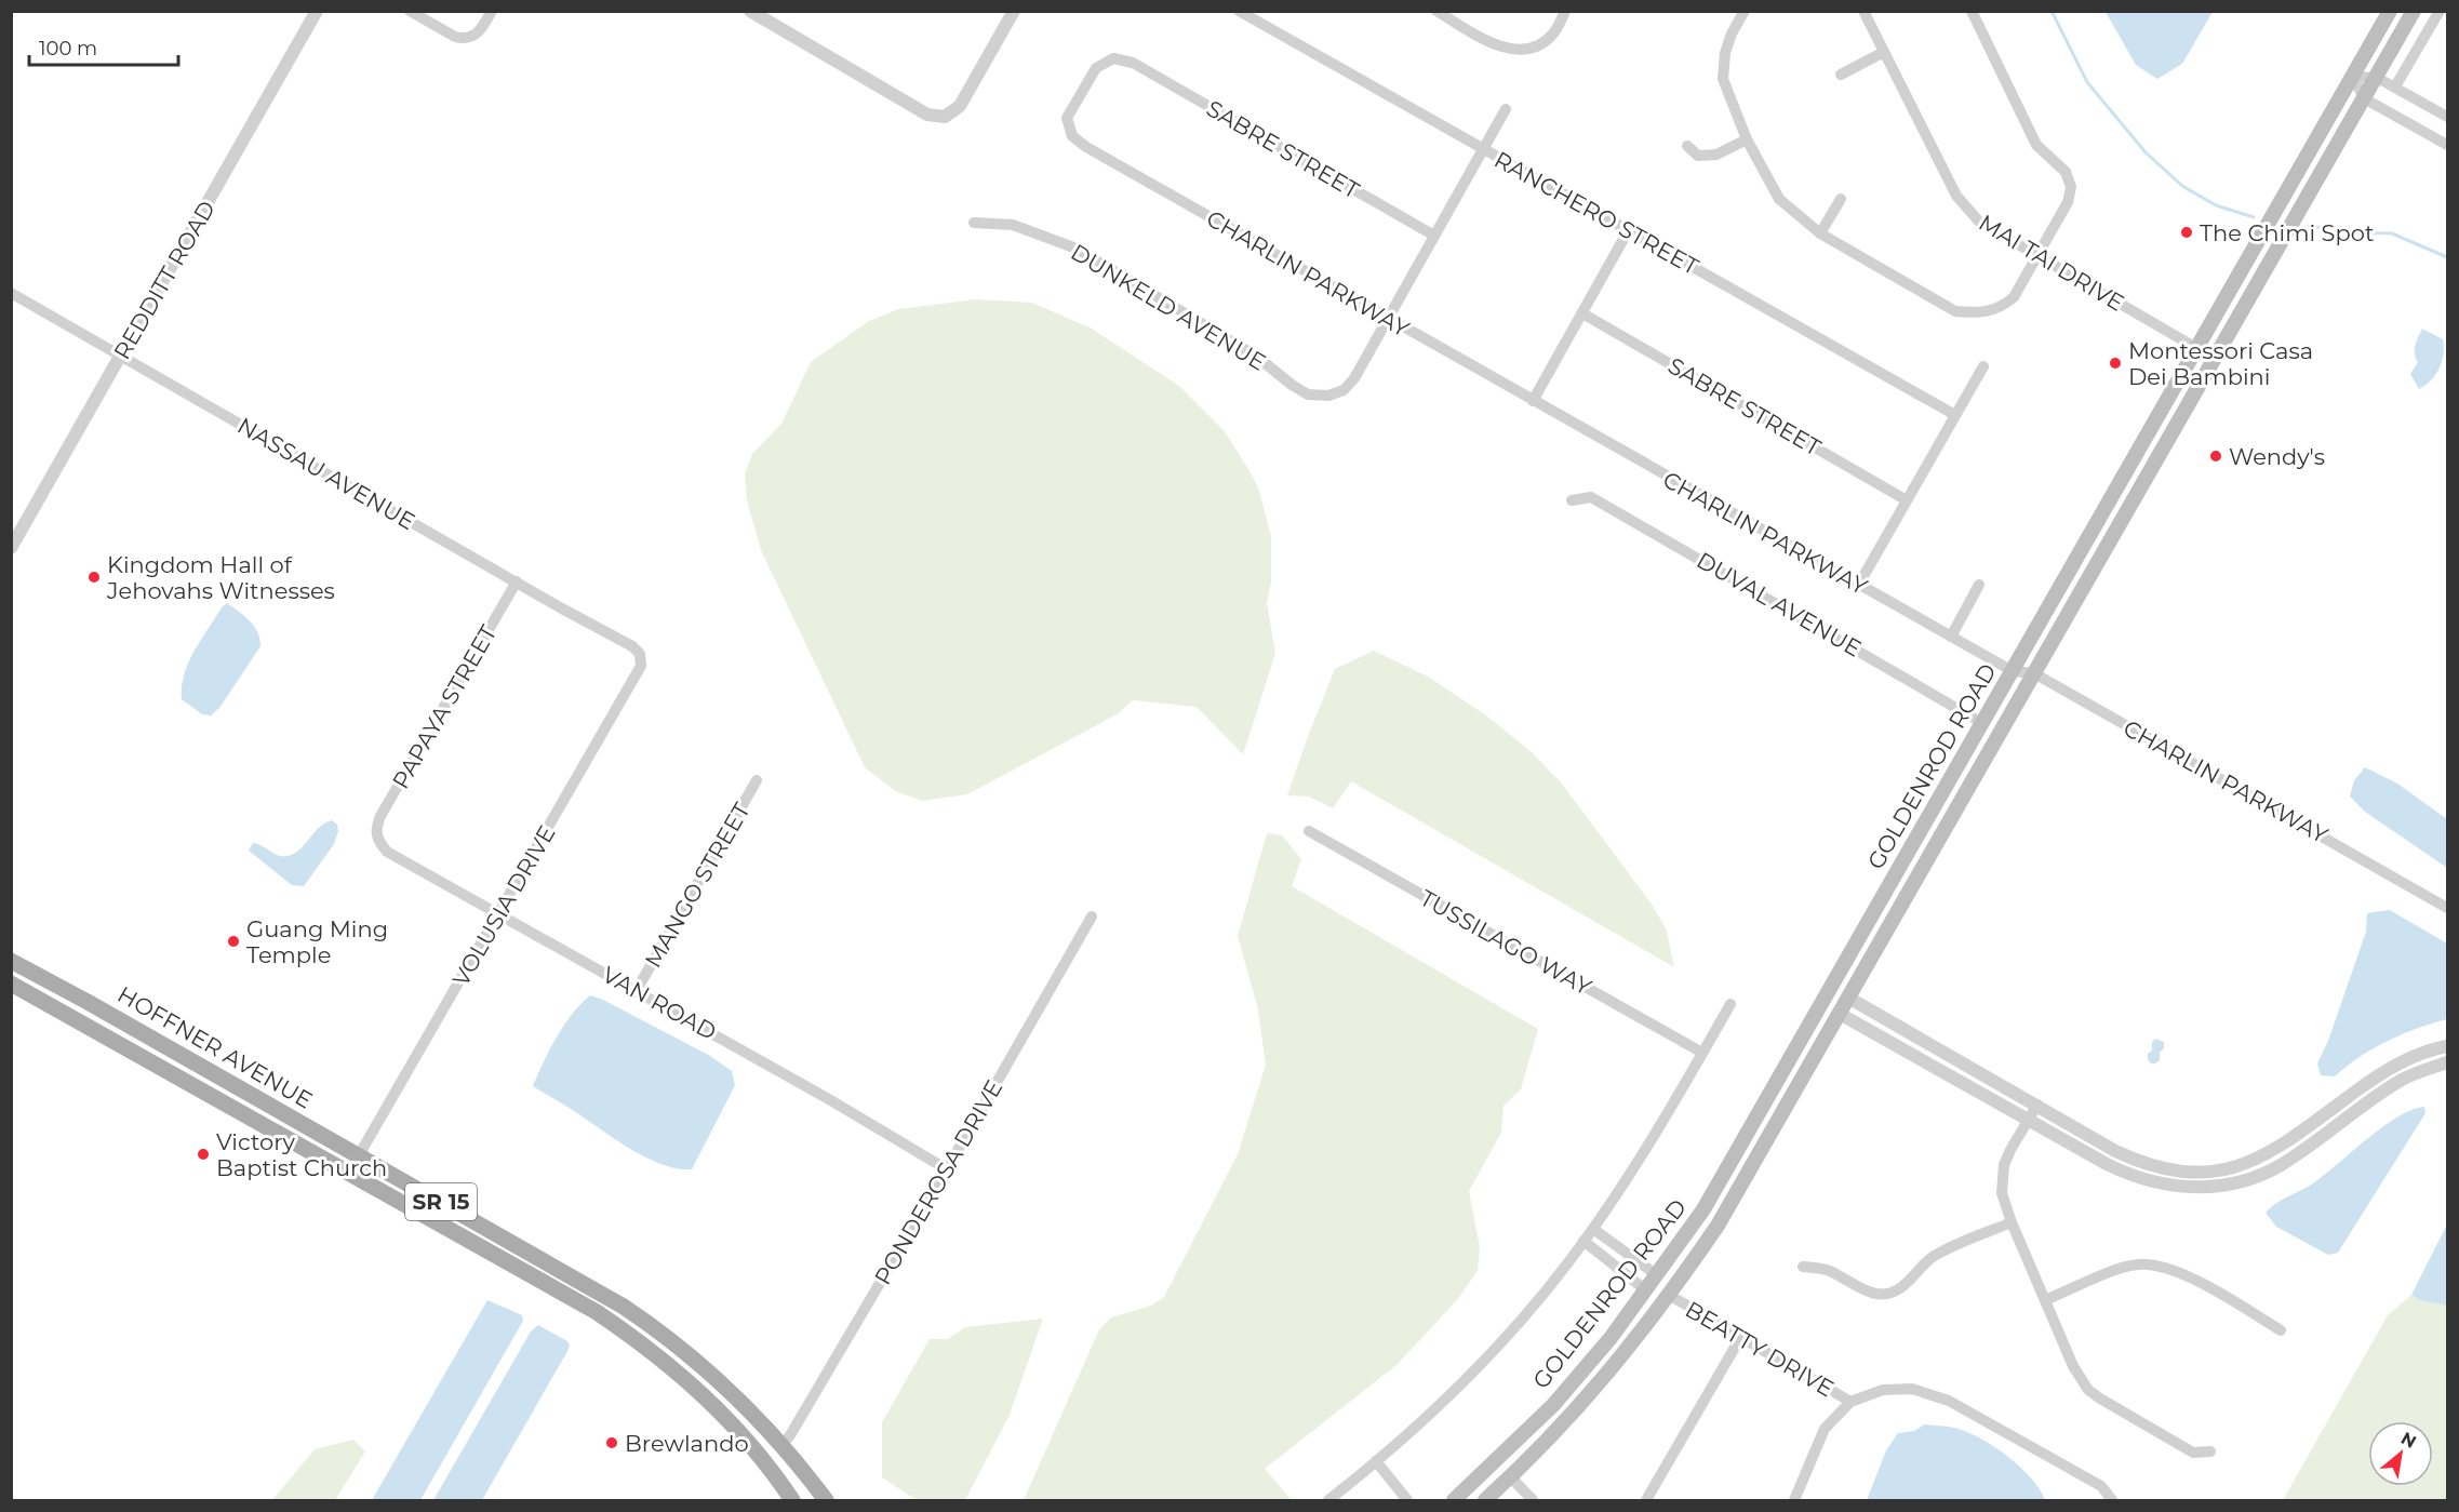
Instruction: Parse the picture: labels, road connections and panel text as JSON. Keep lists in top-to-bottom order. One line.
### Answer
{"streets":{"main road":["GOLDENROD ROAD","HOFFNER AVENUE","SR 15"],"street":["SABRE STREET","RANCHERO STREET","MAI TAI DRIVE","CHARLIN PARKWAY","REDDITT ROAD","DUNKELD AVENUE","NASSAU AVENUE","DUVAL AVENUE","PAPAYA STREET","MANGO STREET","VOLUSIA DRIVE","TUSSILAGO WAY","VAN ROAD","PONDEROSA DRIVE","BEATTY DRIVE"]},"crossings":[["SABRE STREET","CHARLIN PARKWAY"],["SABRE STREET","DUNKELD AVENUE"],["RANCHERO STREET","DUNKELD AVENUE"],["MAI TAI DRIVE","GOLDENROD ROAD"],["CHARLIN PARKWAY","DUNKELD AVENUE"],["CHARLIN PARKWAY","GOLDENROD ROAD"],["REDDITT ROAD","NASSAU AVENUE"],["NASSAU AVENUE","PAPAYA STREET"],["NASSAU AVENUE","VOLUSIA DRIVE"],["DUVAL AVENUE","GOLDENROD ROAD"],["PAPAYA STREET","VAN ROAD"],["GOLDENROD ROAD","BEATTY DRIVE"],["MANGO STREET","VAN ROAD"],["VOLUSIA DRIVE","VAN ROAD"],["VOLUSIA DRIVE","HOFFNER AVENUE"],["VAN ROAD","PONDEROSA DRIVE"],["HOFFNER AVENUE","PONDEROSA DRIVE"]],"places":["The Chimi Spot","Montessori Casa Dei Bambini","Wendy's","Kingdom Hall of Jehovahs Witnesses","Guang Ming Temple","Victory Baptist Church","Brewlando"],"scale_bar":"100 m","north":"top right"}
